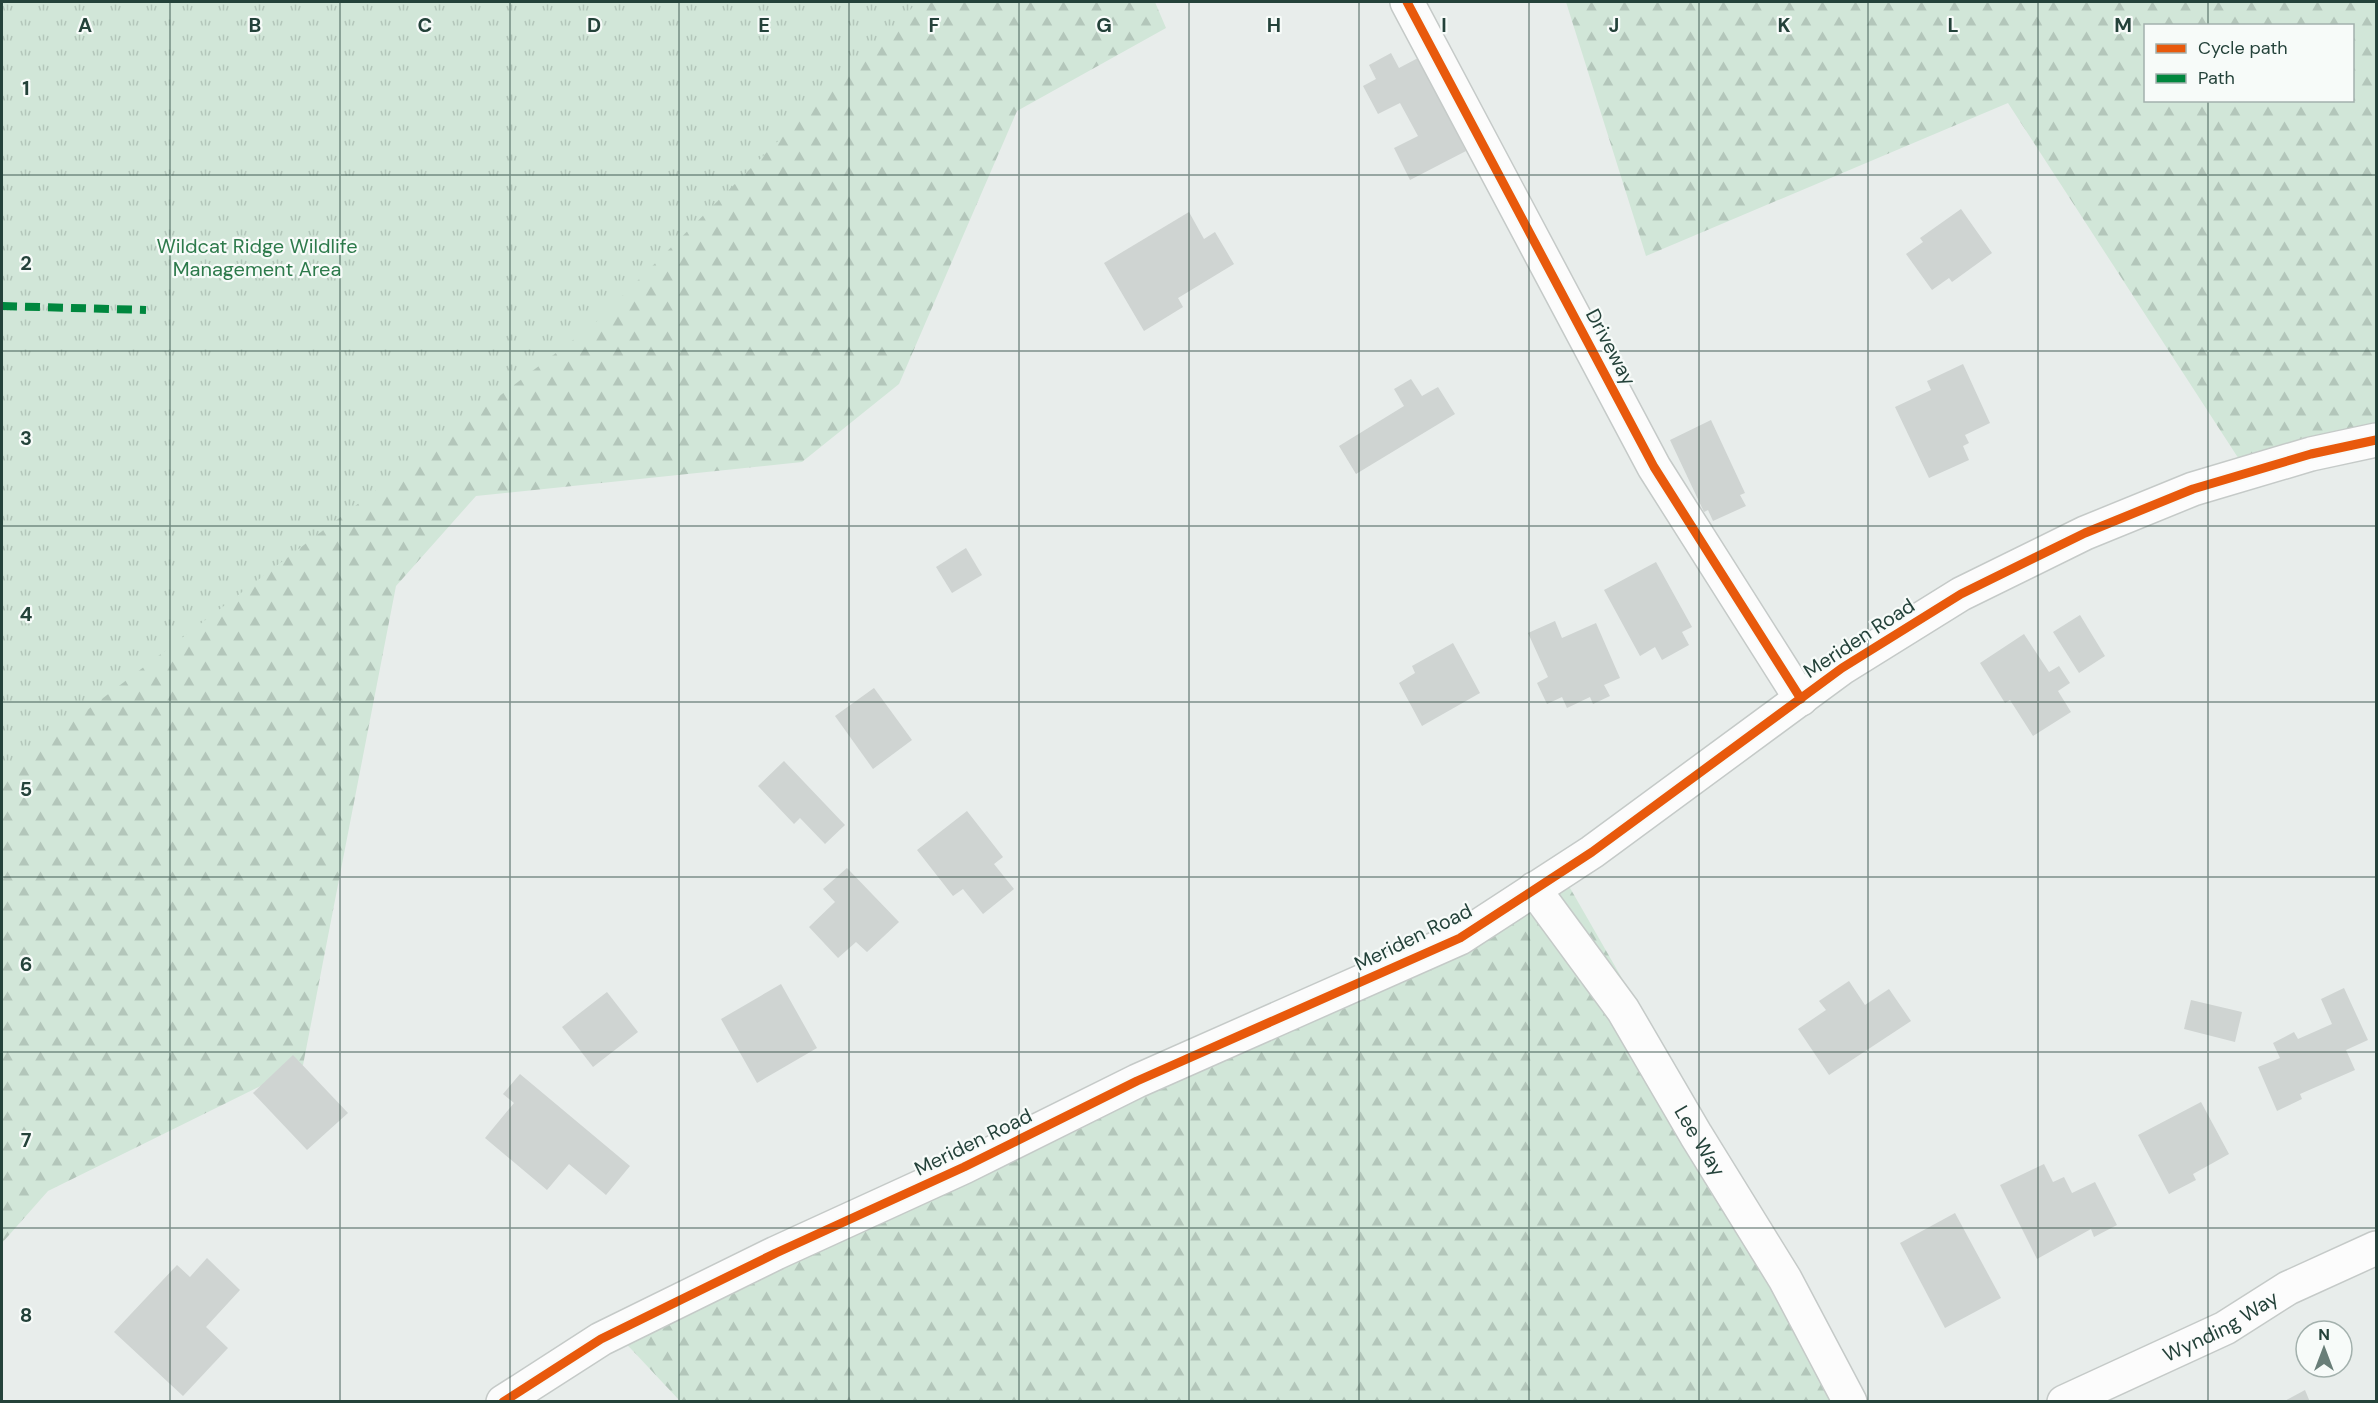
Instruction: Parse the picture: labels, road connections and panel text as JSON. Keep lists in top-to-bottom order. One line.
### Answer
{"streets":{"street":["Driveway","Meriden Road","Lee Way","Wynding Way"]},"crossings":[["Driveway","Meriden Road"],["Meriden Road","Lee Way"]],"parks":["Wildcat Ridge Wildlife Management Area"],"legend":["Cycle path","Path"],"north":"top","grid":{"columns":["A","B","C","D","E","F","G","H","I","J","K","L","M"],"rows":["1","2","3","4","5","6","7","8"]}}
